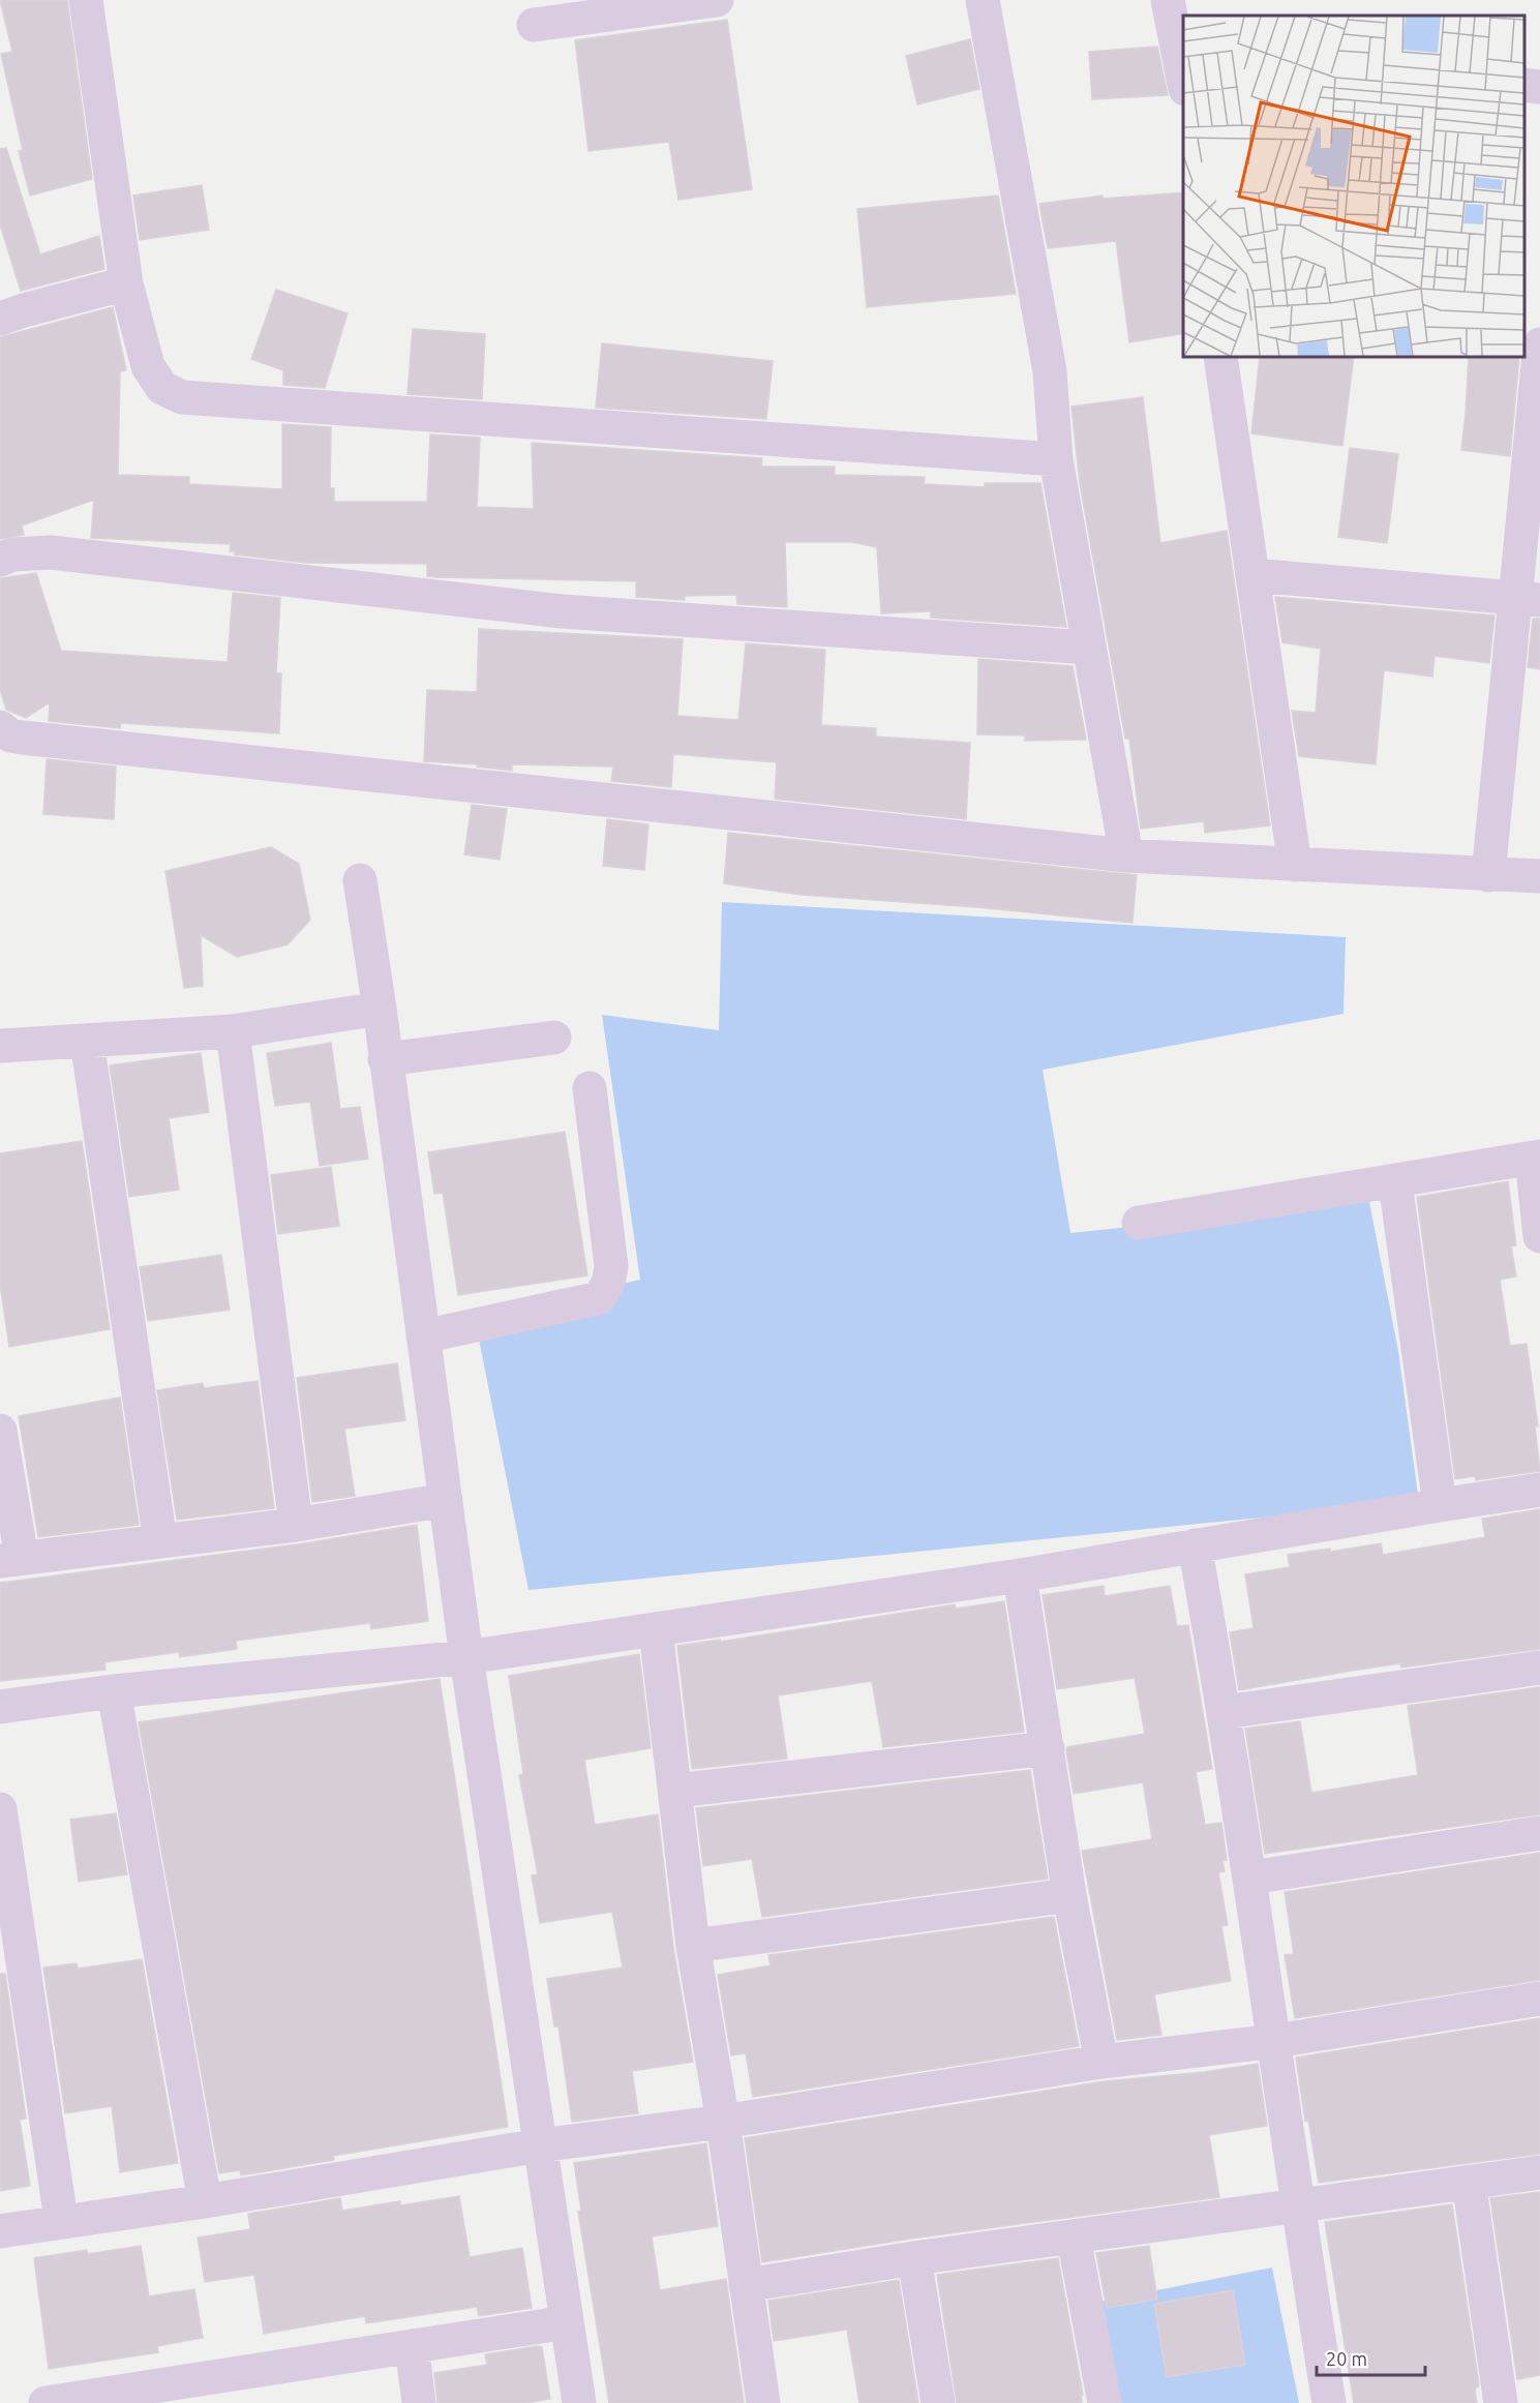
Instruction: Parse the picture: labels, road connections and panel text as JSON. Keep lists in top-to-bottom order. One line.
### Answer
{"scale_bar":"20 m"}
